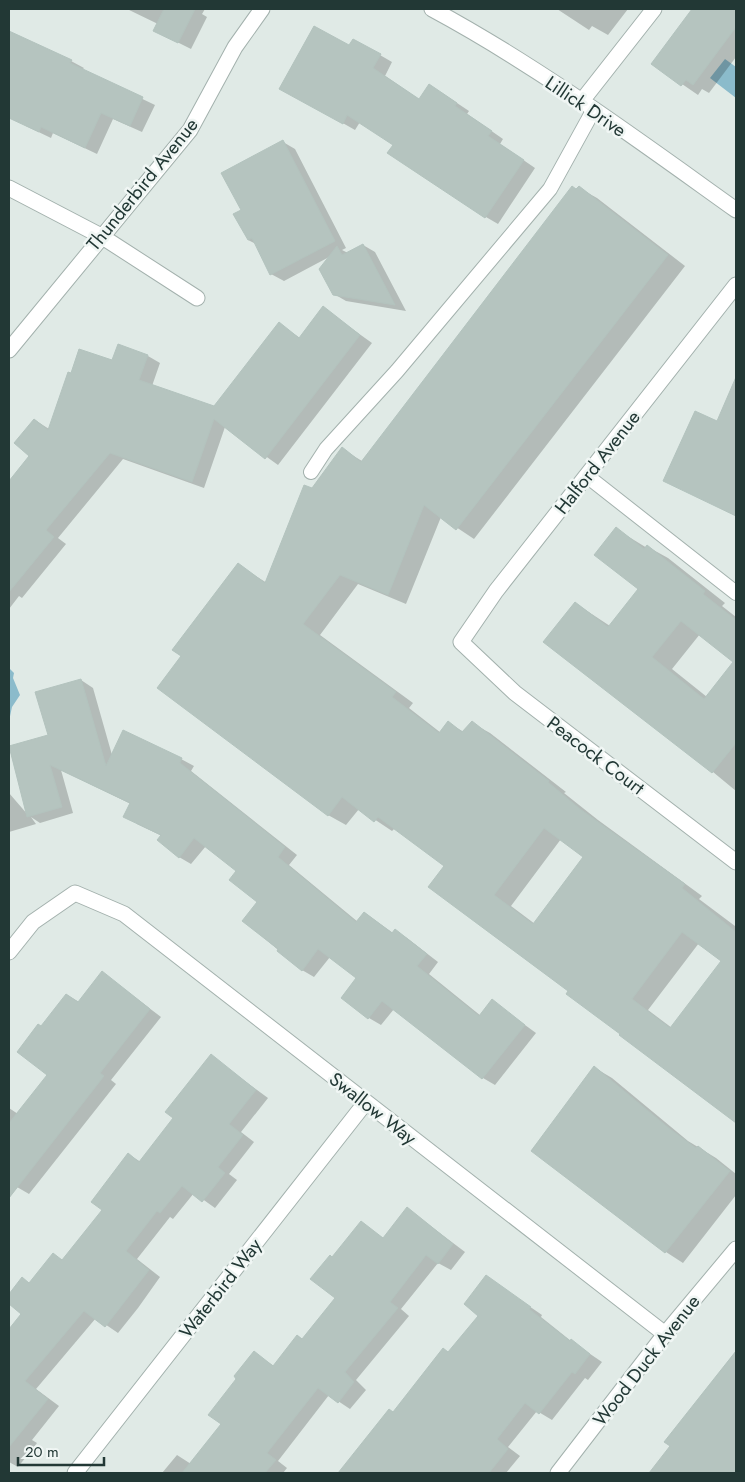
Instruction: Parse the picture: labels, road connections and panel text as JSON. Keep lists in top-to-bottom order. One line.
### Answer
{"streets":{"street":["Lillick Drive","Thunderbird Avenue","Halford Avenue","Peacock Court","Swallow Way","Waterbird Way","Wood Duck Avenue"]},"crossings":[["Halford Avenue","Peacock Court"],["Swallow Way","Waterbird Way"],["Swallow Way","Wood Duck Avenue"]],"scale_bar":"20 m"}
